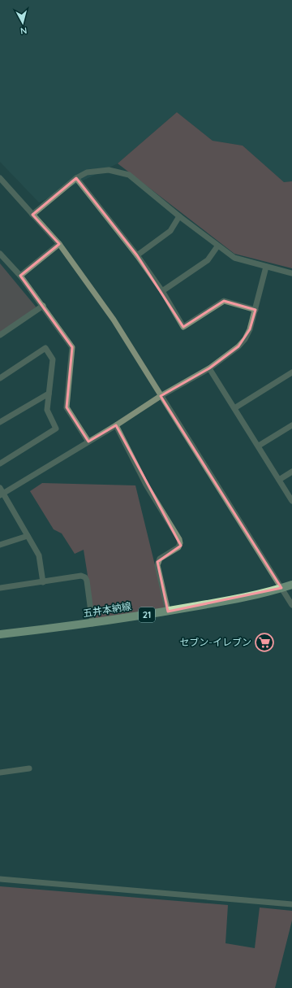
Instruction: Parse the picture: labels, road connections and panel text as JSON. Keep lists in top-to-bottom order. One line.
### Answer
{"streets":{"main road":["五井本納線","21"]},"places":{"supermarket":["セブン-イレブン"]},"north":"bottom"}
